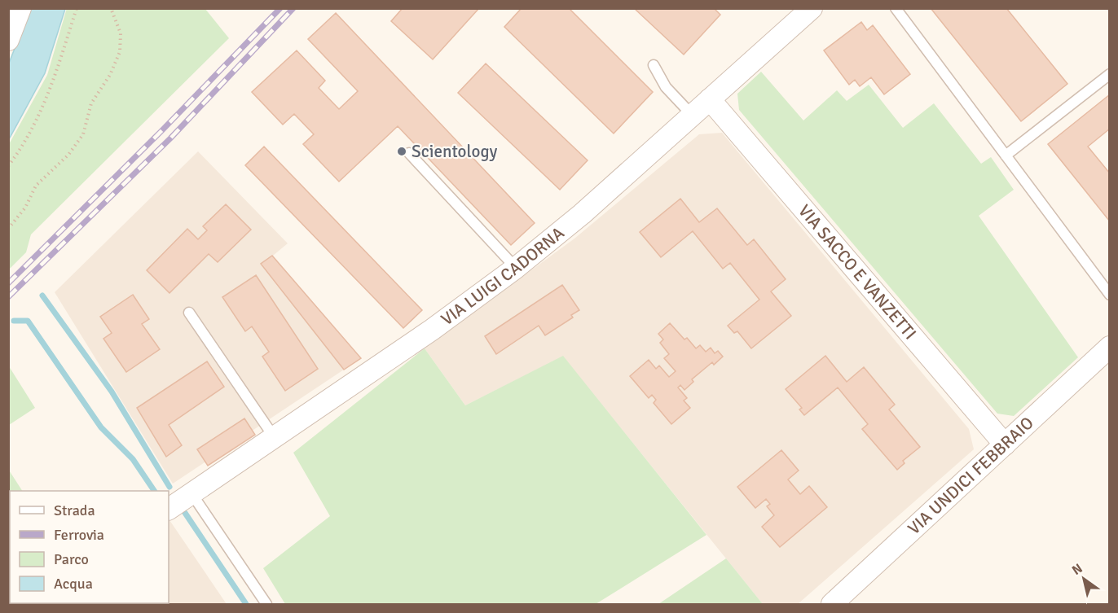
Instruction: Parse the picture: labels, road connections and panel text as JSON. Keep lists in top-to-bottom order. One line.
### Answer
{"streets":{"street":["VIA SACCO E VANZETTI","VIA LUIGI CADORNA","VIA UNDICI FEBBRAIO"]},"crossings":[["VIA SACCO E VANZETTI","VIA LUIGI CADORNA"],["VIA SACCO E VANZETTI","VIA UNDICI FEBBRAIO"]],"places":["Scientology"],"legend":["Strada","Ferrovia","Parco","Acqua"],"north":"top left"}
